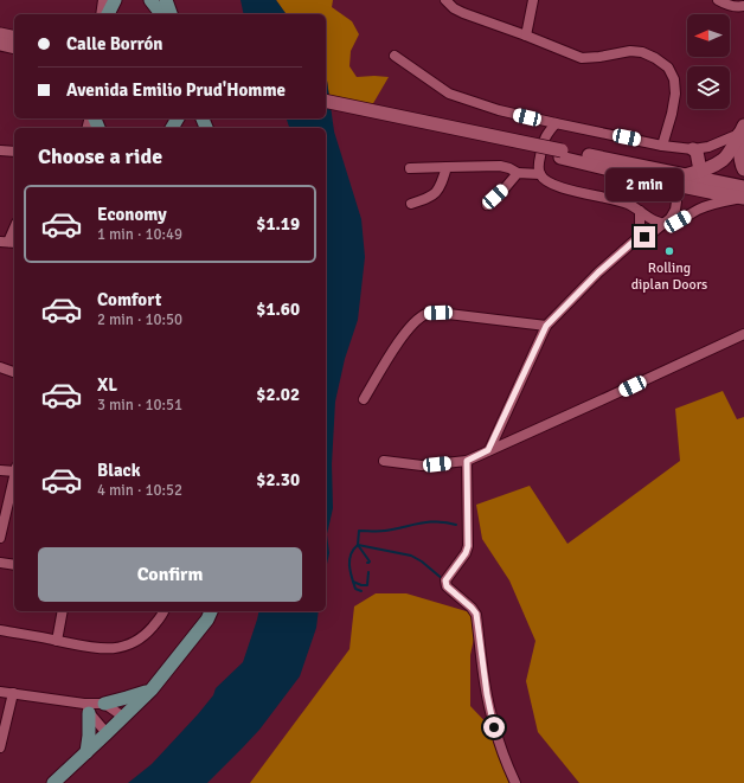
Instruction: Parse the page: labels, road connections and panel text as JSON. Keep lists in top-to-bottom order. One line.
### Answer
{"places":["Rolling diplan Doors"],"north":"left","page":{"banner":["Calle Borrón","Avenida Emilio Prud'Homme"],"heading":"Choose a ride","bubble":"2 min","list":[{"name":"Economy","note":"1 min · 10:49","value":"$1.19"},{"name":"Comfort","note":"2 min · 10:50","value":"$1.60"},{"name":"XL","note":"3 min · 10:51","value":"$2.02"},{"name":"Black","note":"4 min · 10:52","value":"$2.30"}],"buttons":"Confirm"}}
